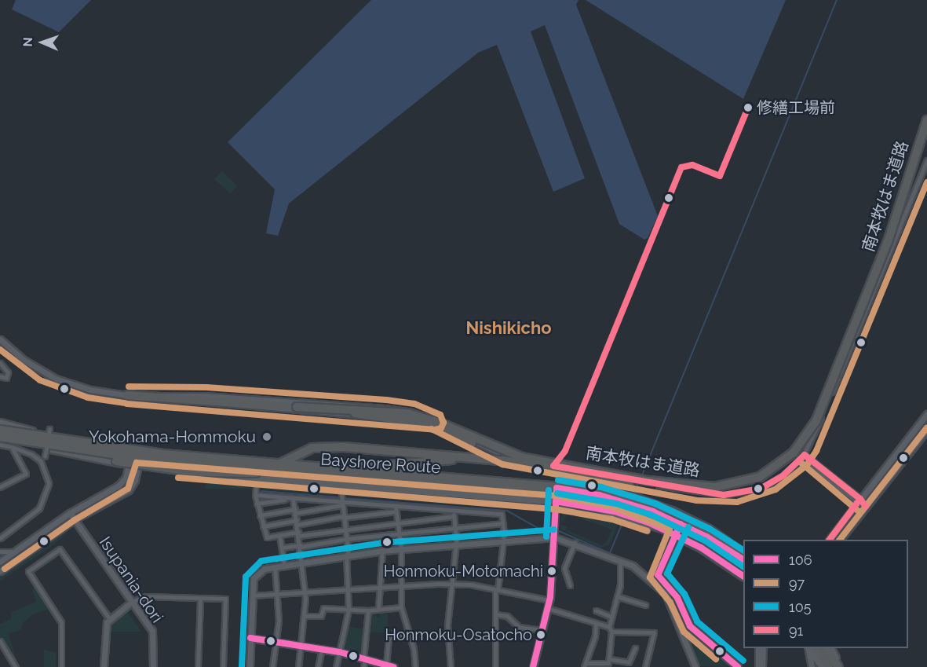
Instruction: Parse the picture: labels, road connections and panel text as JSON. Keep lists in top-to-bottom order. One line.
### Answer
{"streets":{"highway":["南本牧はま道路","Bayshore Route"],"street":["Isupania-dori"]},"districts":["Nishikicho"],"places":["修繕工場前","Yokohama-Hommoku","Honmoku-Motomachi","Honmoku-Osatocho"],"lines":["transit line 91","transit line 97","transit line 105","transit line 106"],"legend":["106","97","105","91"],"north":"left"}
